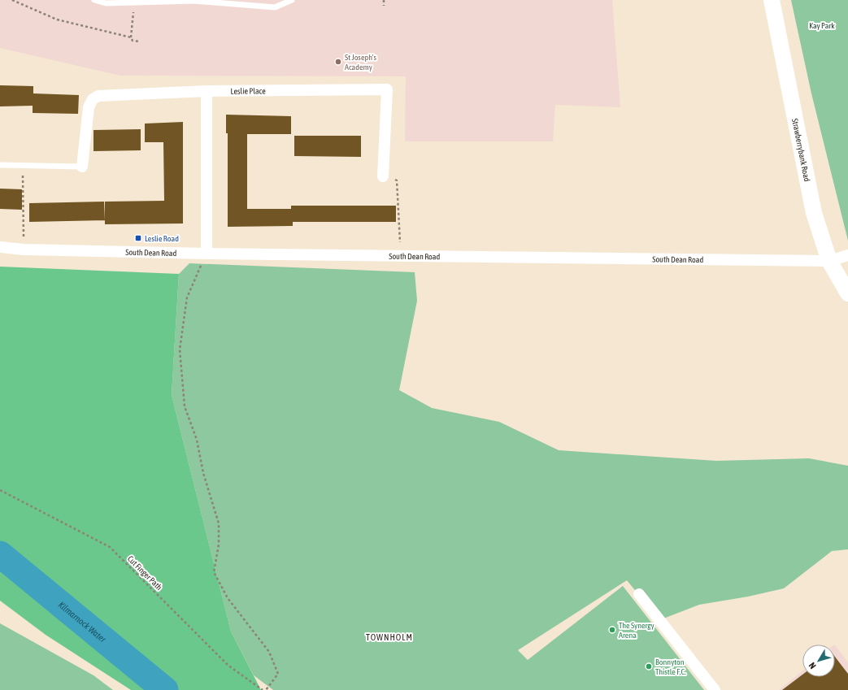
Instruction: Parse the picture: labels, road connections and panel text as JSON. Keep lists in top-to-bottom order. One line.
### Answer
{"streets":{"main road":["Strawberrybank Road"],"street":["Leslie Place","South Dean Road"],"path":["Cut Finger Path"]},"crossings":[["Strawberrybank Road","South Dean Road"]],"districts":["TOWNHOLM"],"water":["Kilmarnock Water"],"parks":["Kay Park"],"places":{"other":["St Joseph's Academy","The Synergy Arena","Bonnyton Thistle F.C."],"transit":["Leslie Road"]},"north":"bottom left"}
